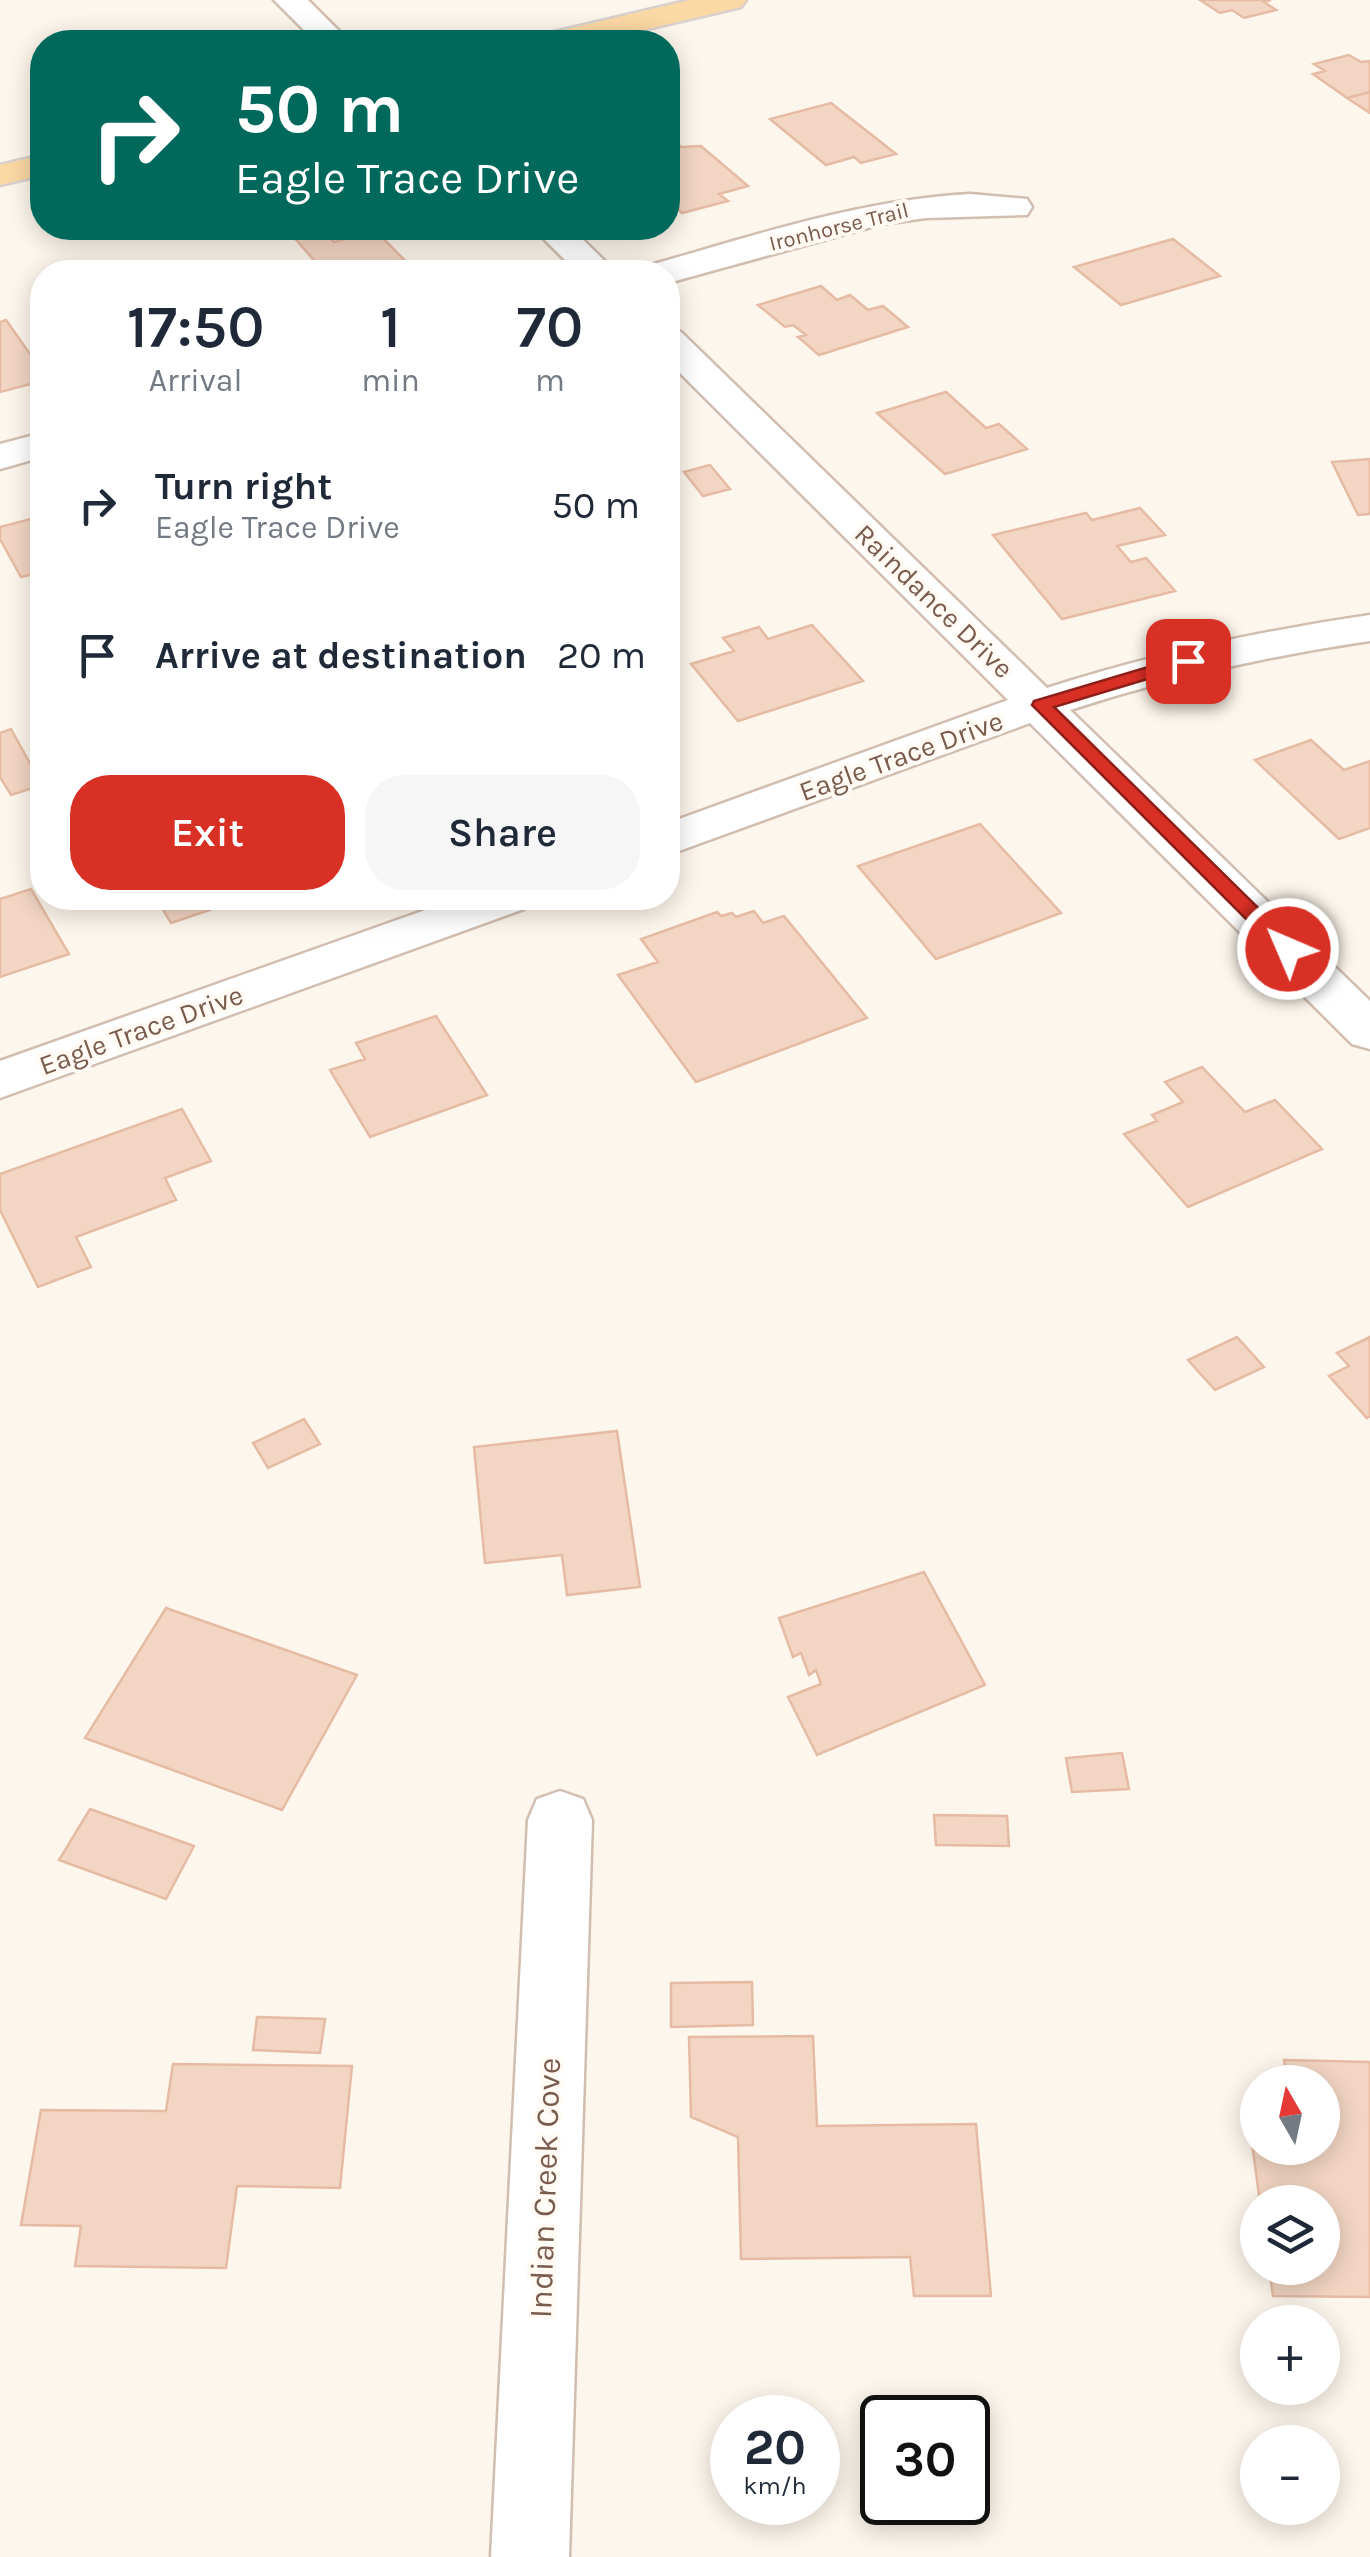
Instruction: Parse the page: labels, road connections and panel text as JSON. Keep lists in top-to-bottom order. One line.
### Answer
{"streets":{"street":["Ironhorse Trail","Raindance Drive","Eagle Trace Drive","Indian Creek Cove"]},"crossings":[["Raindance Drive","Eagle Trace Drive"]],"north":"top","page":{"turn":["50 m","Eagle Trace Drive"],"eta":["17:50","Arrival","1","min","70","m"],"list":[{"name":"Turn right","note":"Eagle Trace Drive","value":"50 m"},{"name":"Arrive at destination","value":"20 m"}],"buttons":["Exit","Share"],"map_buttons":["+","−"],"speed":"20 km/h","limit":"30"}}
